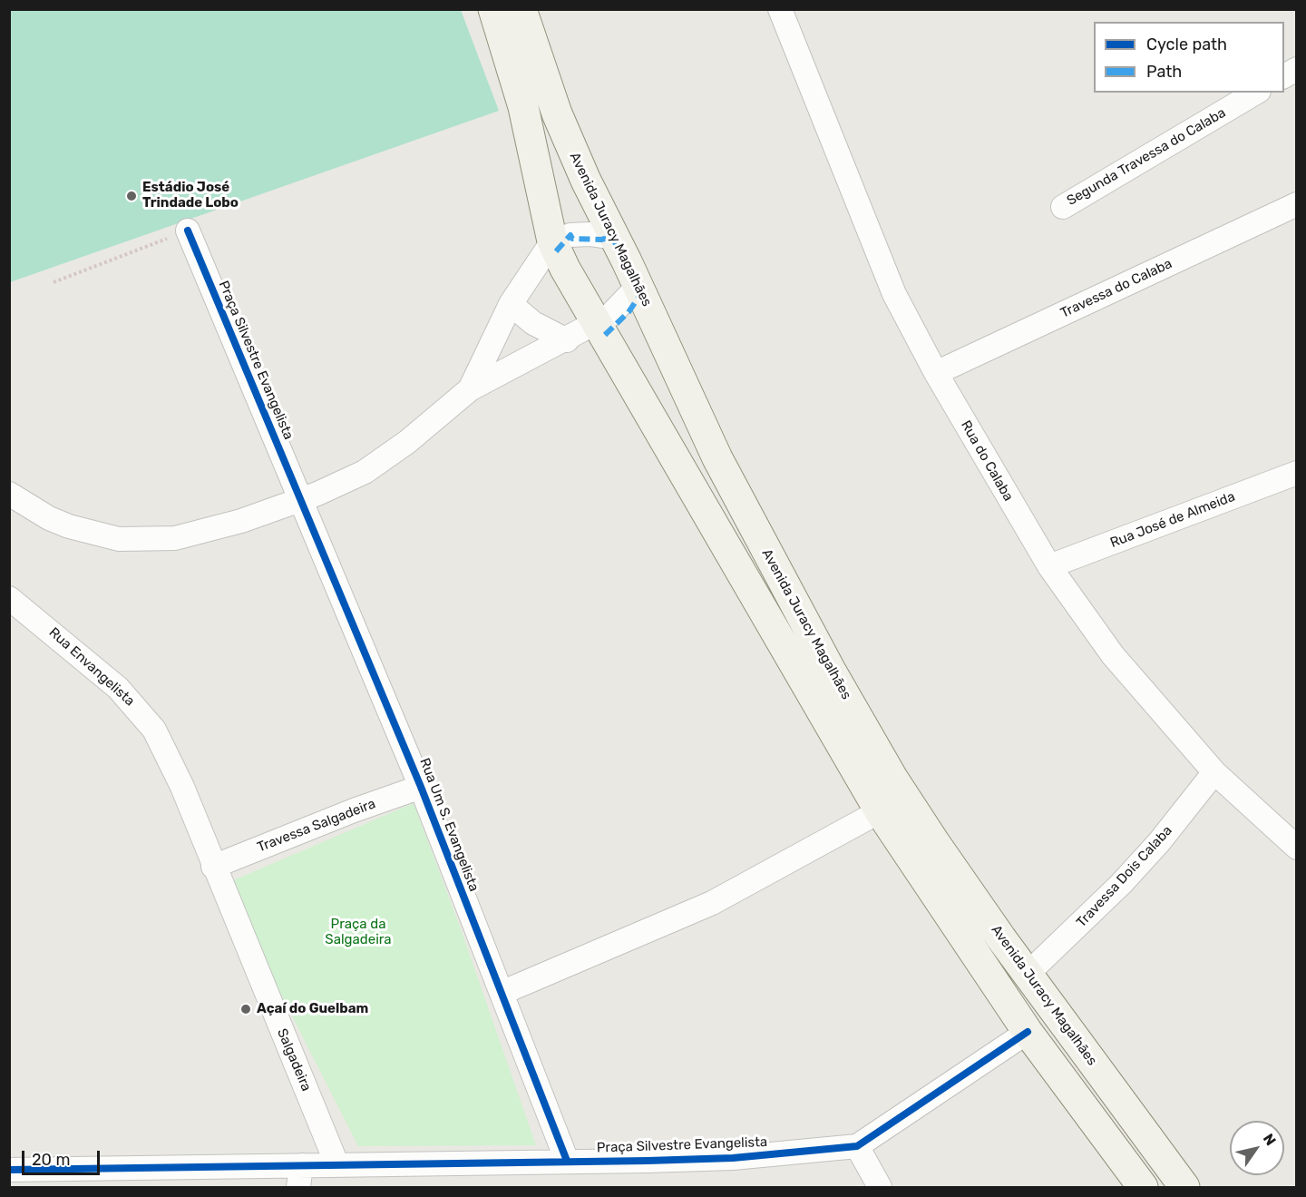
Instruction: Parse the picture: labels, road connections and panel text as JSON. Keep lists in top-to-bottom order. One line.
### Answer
{"streets":{"main road":["Avenida Juracy Magalhães"],"street":["Segunda Travessa do Calaba","Travessa do Calaba","Praça Silvestre Evangelista","Rua do Calaba","Rua José de Almeida","Rua Envangelista","Rua Um S. Evangelista","Travessa Salgadeira","Travessa Dois Calaba","Salgadeira"]},"crossings":[["Avenida Juracy Magalhães","Travessa Dois Calaba"],["Travessa do Calaba","Rua do Calaba"],["Praça Silvestre Evangelista","Rua Um S. Evangelista"],["Praça Silvestre Evangelista","Salgadeira"],["Rua do Calaba","Rua José de Almeida"],["Rua do Calaba","Travessa Dois Calaba"],["Rua Envangelista","Travessa Salgadeira"],["Rua Envangelista","Salgadeira"],["Rua Um S. Evangelista","Travessa Salgadeira"],["Travessa Salgadeira","Salgadeira"]],"parks":["Praça da Salgadeira"],"places":["Estádio José Trindade Lobo","Açaí do Guelbam"],"legend":["Cycle path","Path"],"scale_bar":"20 m","north":"top right"}
